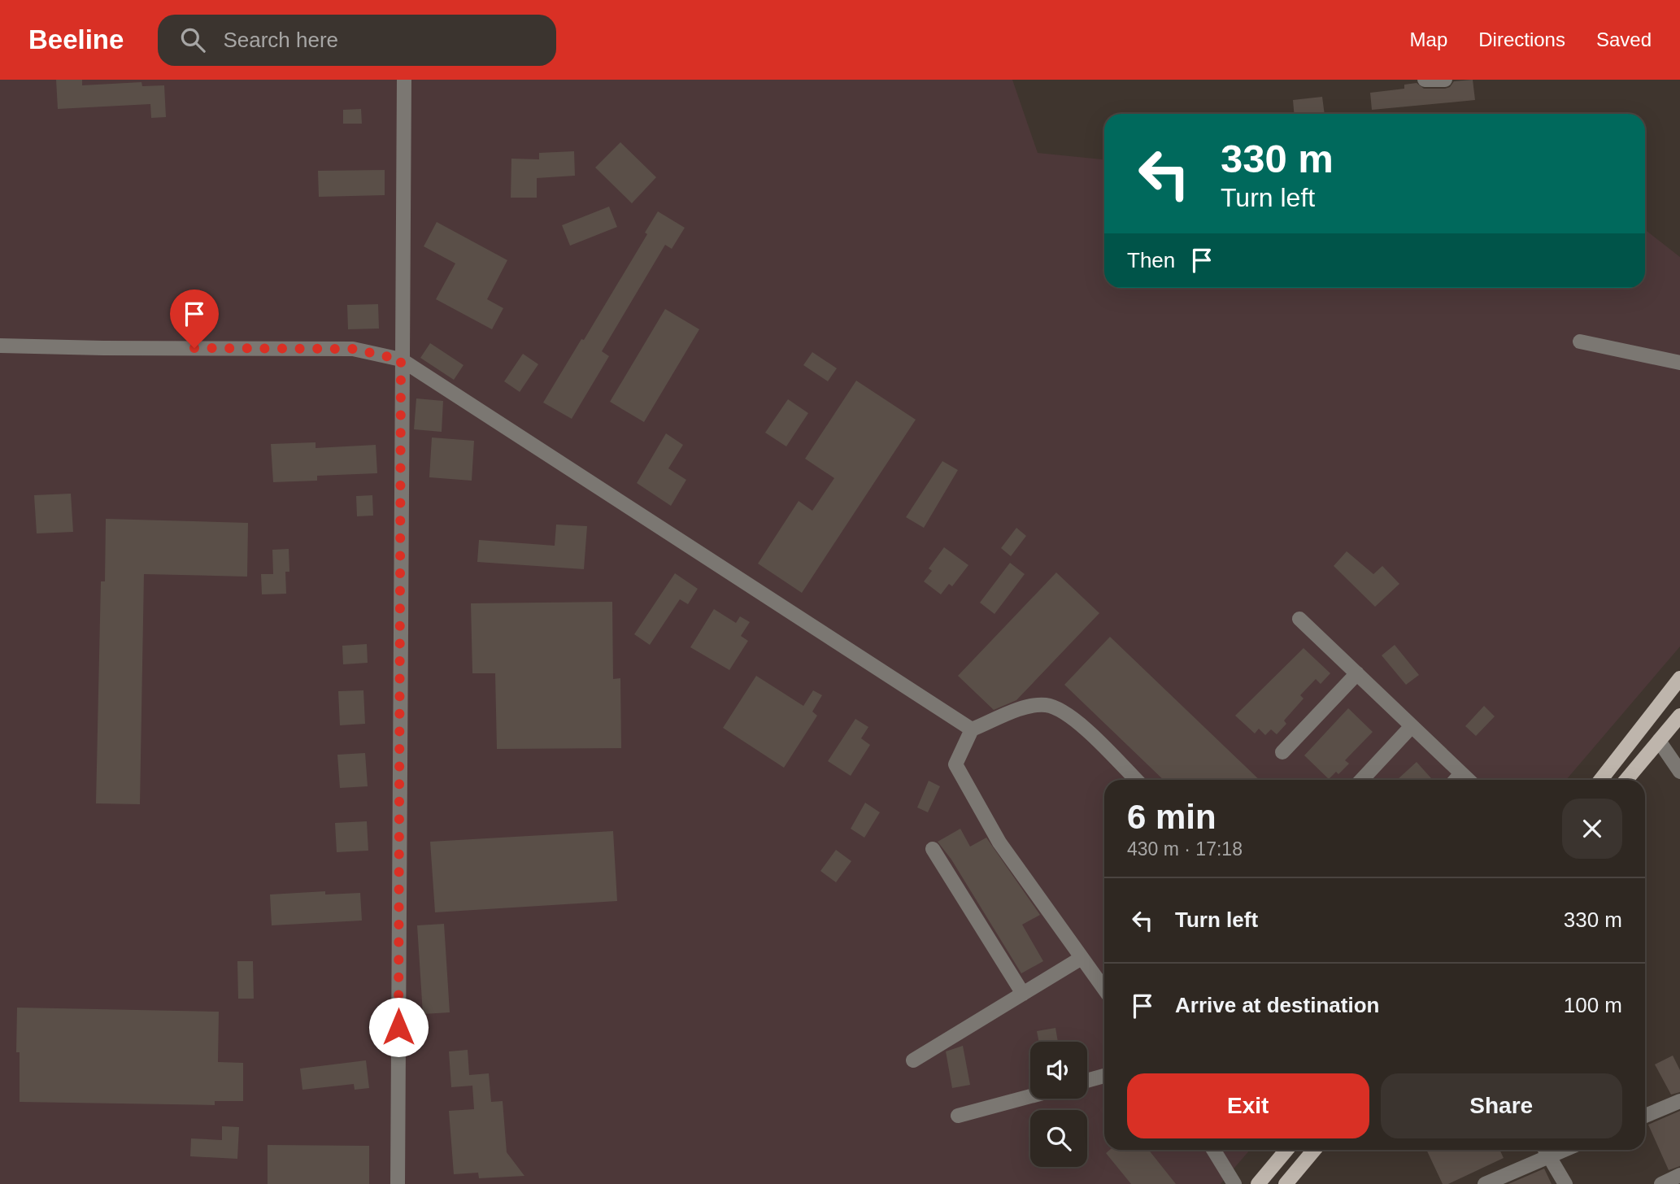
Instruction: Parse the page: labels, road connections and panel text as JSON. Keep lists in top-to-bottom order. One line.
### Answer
{"page":{"header":"Beeline","search":"Search here","nav":["Map","Directions","Saved"],"turn":["330 m","Turn left"],"then":"Then","heading":["6 min","430 m · 17:18"],"list":[{"name":"Turn left","value":"330 m"},{"name":"Arrive at destination","value":"100 m"}],"buttons":["Exit","Share"]}}
